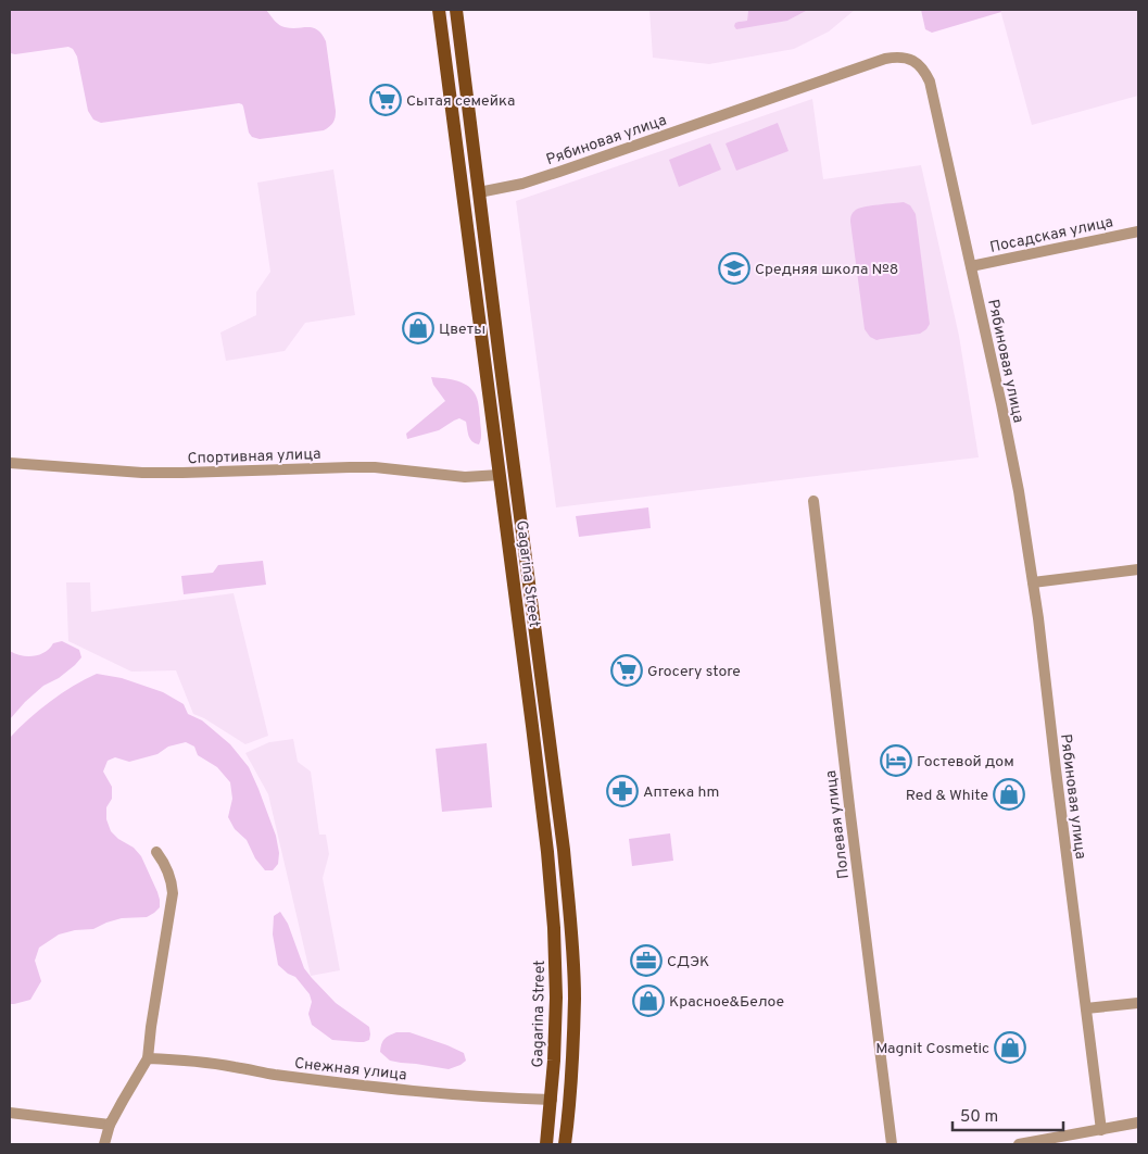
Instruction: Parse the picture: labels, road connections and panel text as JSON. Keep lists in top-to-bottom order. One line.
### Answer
{"streets":{"main road":["Gagarina Street"],"street":["Рябиновая улица","Посадская улица","Спортивная улица","Полевая улица","Снежная улица"]},"crossings":[["Рябиновая улица","Посадская улица"],["Рябиновая улица","Gagarina Street"],["Спортивная улица","Gagarina Street"],["Gagarina Street","Снежная улица"]],"places":{"supermarket":["Сытая семейка","Grocery store"],"school or university":["Средняя школа №8"],"shop":["Цветы","Red & White","Красное&Белое","Magnit Cosmetic"],"hotel":["Гостевой дом"],"pharmacy":["Аптека hm"],"office":["СДЭК"]},"scale_bar":"50 m"}
